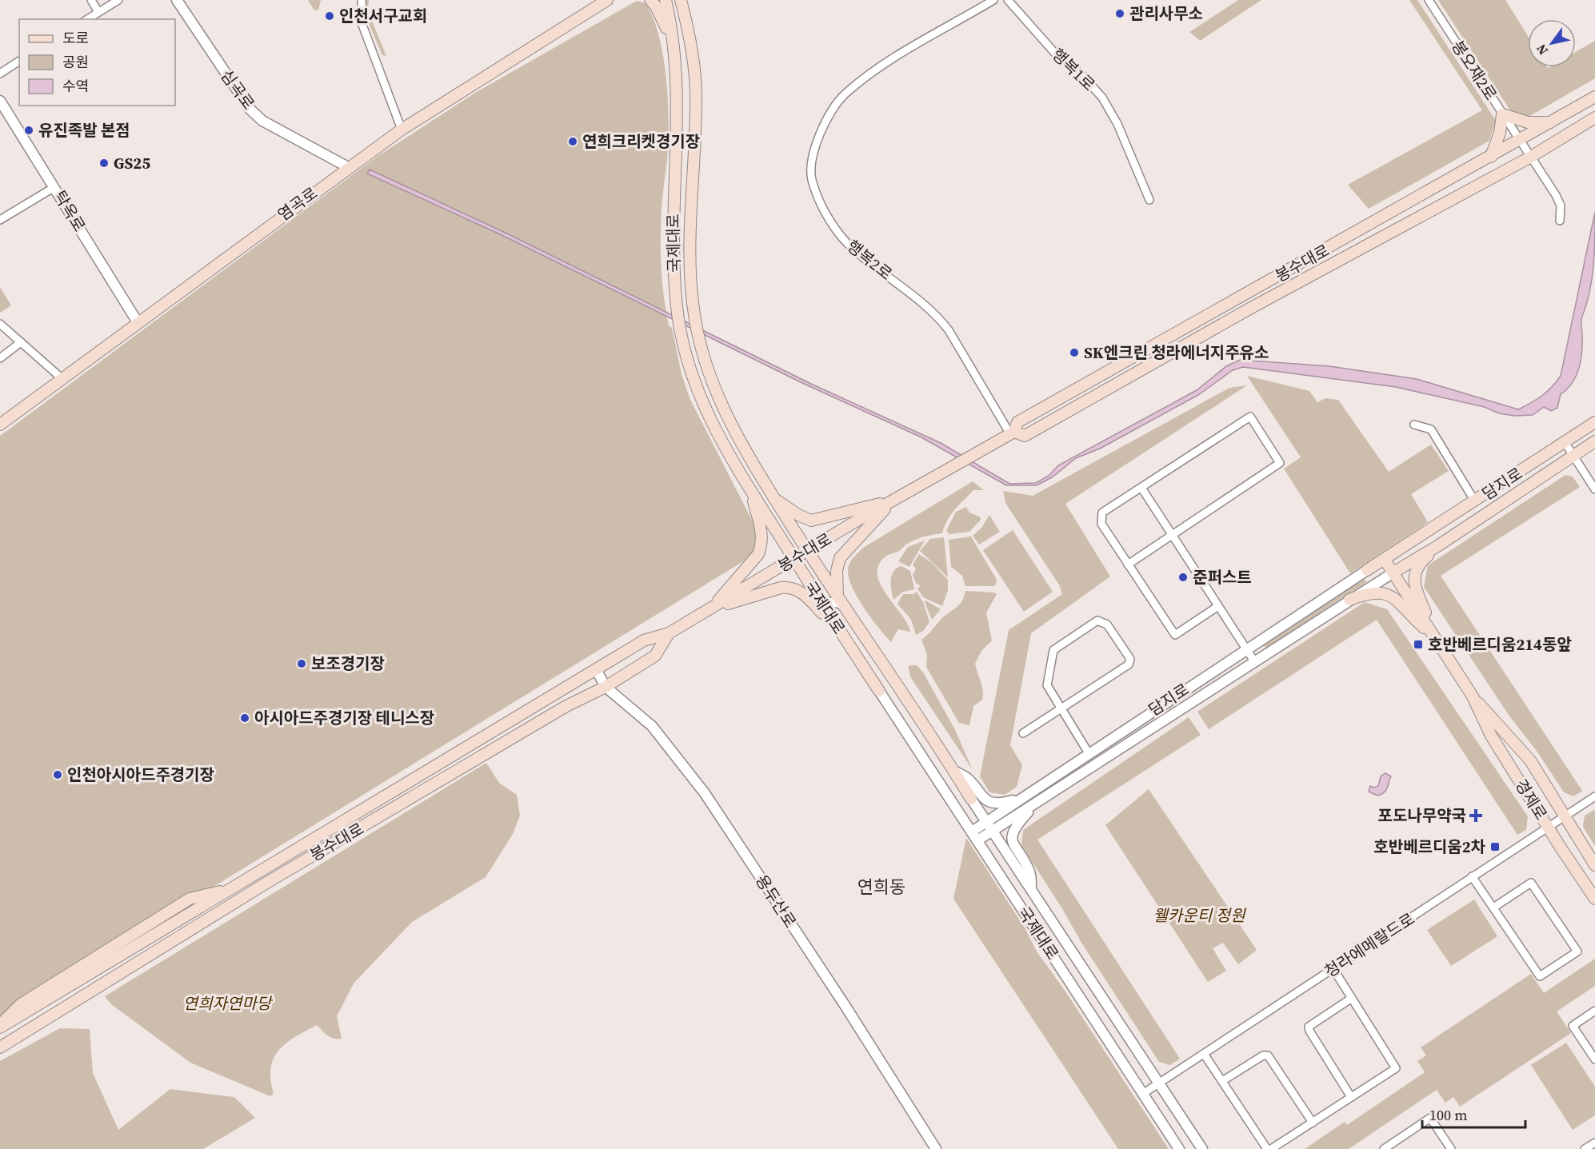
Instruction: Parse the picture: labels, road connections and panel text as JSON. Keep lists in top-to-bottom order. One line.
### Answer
{"streets":{"main road":["염곡로","국제대로","봉수대로","담지로","경제로"],"street":["행복1로","봉오재2로","심곡로","탁옥로","행복2로","용두산로","청라에메랄드로"]},"crossings":[["봉오재2로","봉수대로"],["심곡로","염곡로"],["염곡로","탁옥로"],["국제대로","봉수대로"],["국제대로","담지로"],["국제대로","청라에메랄드로"],["행복2로","봉수대로"],["봉수대로","용두산로"],["담지로","경제로"],["경제로","청라에메랄드로"]],"districts":["연희동"],"parks":["웰카운티 정원","연희자연마당"],"places":{"other":["관리사무소","인천서구교회","유진족발 본점","연희크리켓경기장","GS25","SK엔크린 청라에너지주유소","준퍼스트","보조경기장","아시아드주경기장 테니스장","인천아시아드주경기장"],"transit":["호반베르디움214동앞","호반베르디움2차"],"health":["포도나무약국"]},"legend":["도로","공원","수역"],"scale_bar":"100 m","north":"bottom left"}
